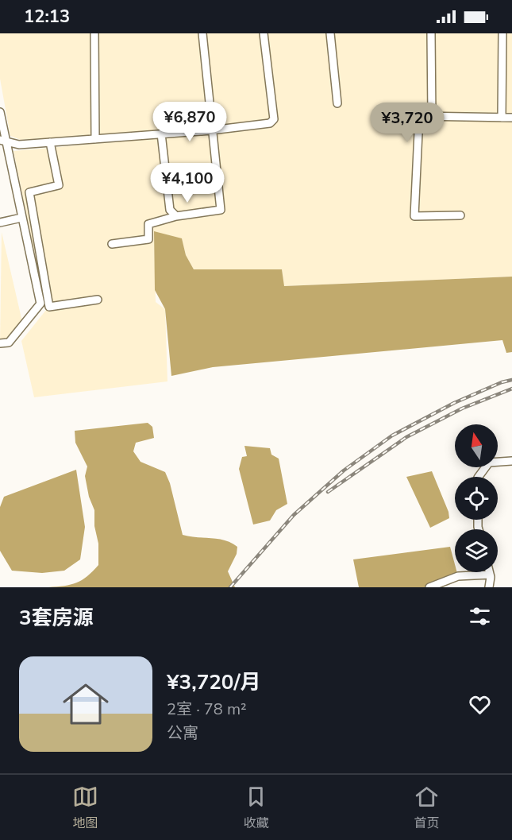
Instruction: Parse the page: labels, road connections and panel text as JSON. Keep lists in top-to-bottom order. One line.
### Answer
{"north":"top","page":{"status":"12:13","price":["¥6,870","¥3,720","¥4,100"],"heading":"3套房源","list":[{"name":"¥3,720/月","note":"2室 · 78 m² · 公寓"}],"tabs":["地图","收藏","首页"]}}
